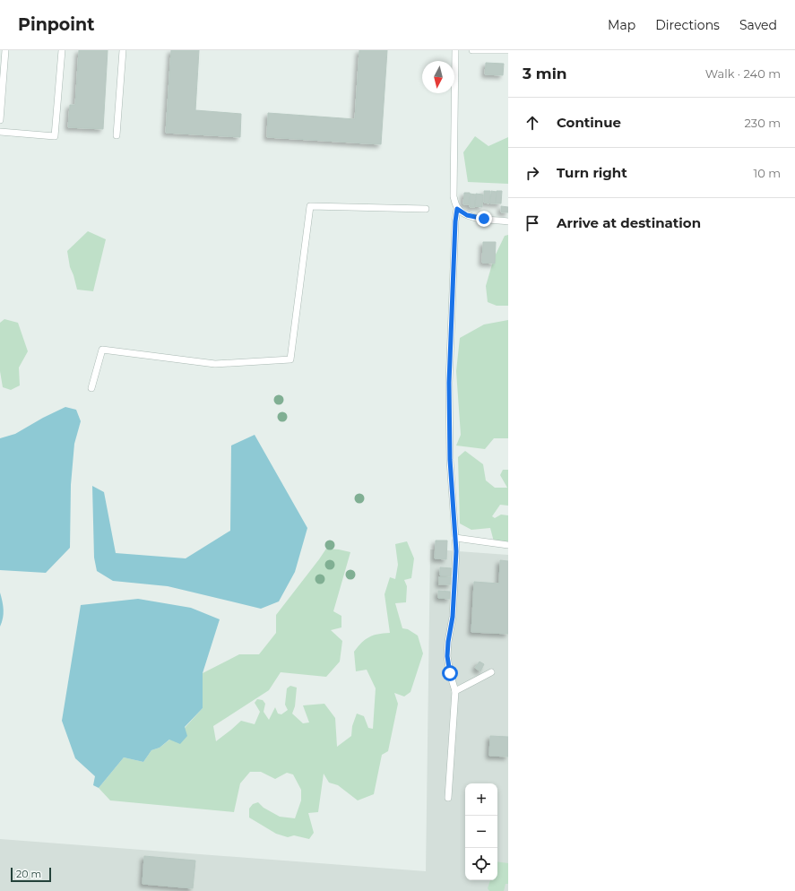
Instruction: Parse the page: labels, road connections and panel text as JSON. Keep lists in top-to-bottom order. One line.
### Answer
{"scale_bar":"20 m","north":"bottom","page":{"header":"Pinpoint","nav":["Map","Directions","Saved"],"heading":["3 min","Walk · 240 m"],"list":[["Continue","230 m"],["Turn right","10 m"],"Arrive at destination"],"map_buttons":["+","−"],"scale":"20 m"}}
